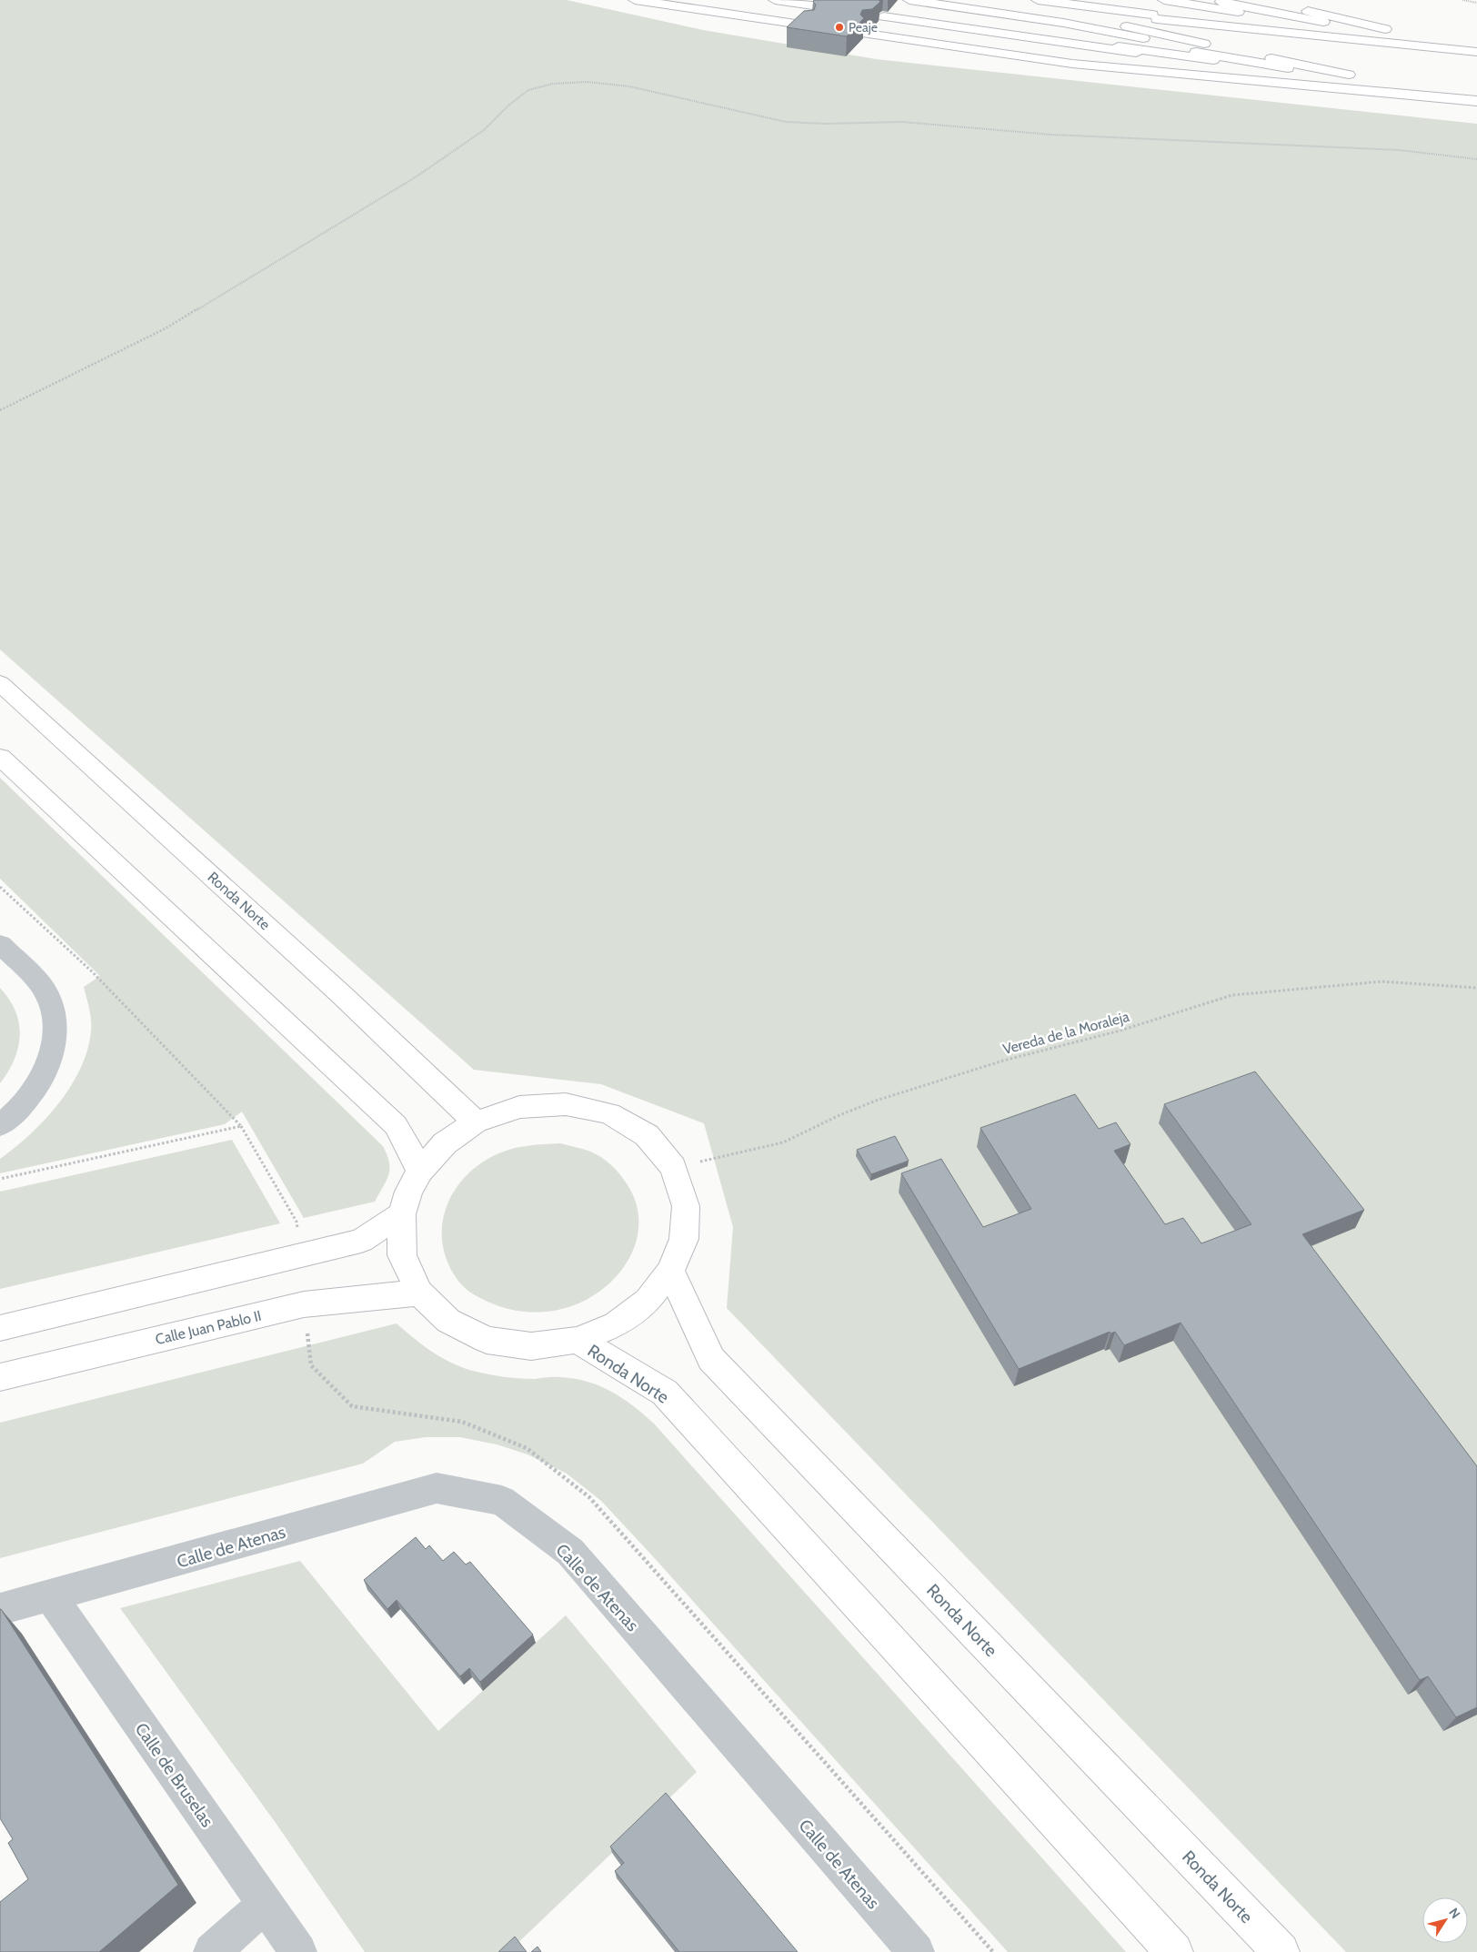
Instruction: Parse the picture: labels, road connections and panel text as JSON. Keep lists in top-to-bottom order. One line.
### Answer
{"streets":{"main road":["Ronda Norte","Calle Juan Pablo II"],"street":["Calle de Atenas","Calle de Bruselas"],"path":["Vereda de la Moraleja"]},"crossings":[["Ronda Norte","Vereda de la Moraleja"],["Ronda Norte","Calle Juan Pablo II"],["Calle de Atenas","Calle de Bruselas"]],"places":["Peaje"],"north":"top right"}
